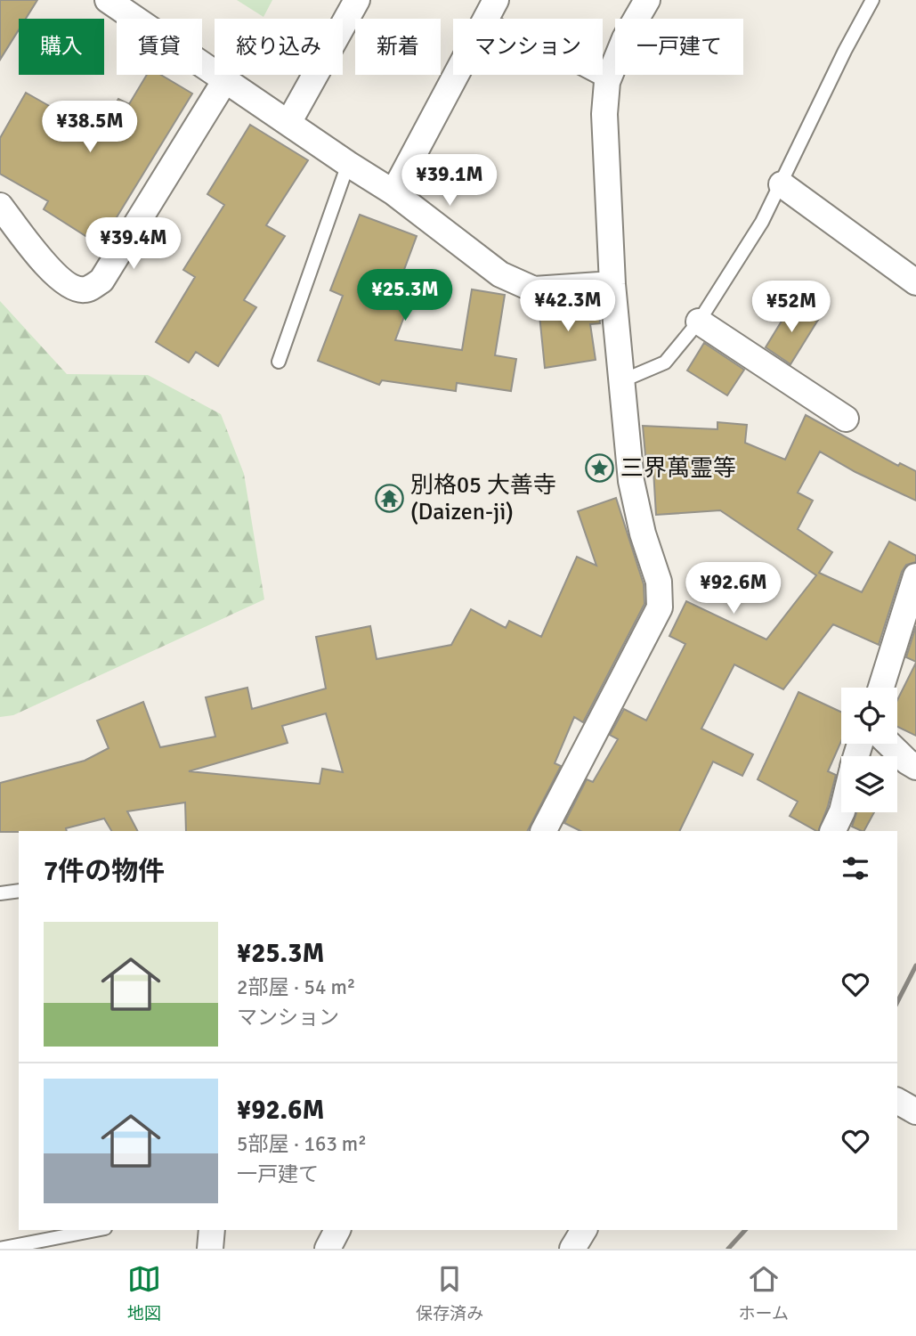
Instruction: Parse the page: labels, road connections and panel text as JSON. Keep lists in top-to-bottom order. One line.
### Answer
{"places":{"place":["三界萬霊等"],"temple":["別格05 大善寺 (Daizen-ji)"]},"page":{"chip":["購入","賃貸","絞り込み","新着","マンション","一戸建て"],"price":["¥38.5M","¥39.1M","¥39.4M","¥25.3M","¥42.3M","¥52M","¥92.6M"],"heading":"7件の物件","list":[{"name":"¥25.3M","note":"2部屋 · 54 m² · マンション"},{"name":"¥92.6M","note":"5部屋 · 163 m² · 一戸建て"}],"tabs":["地図","保存済み","ホーム"]}}
